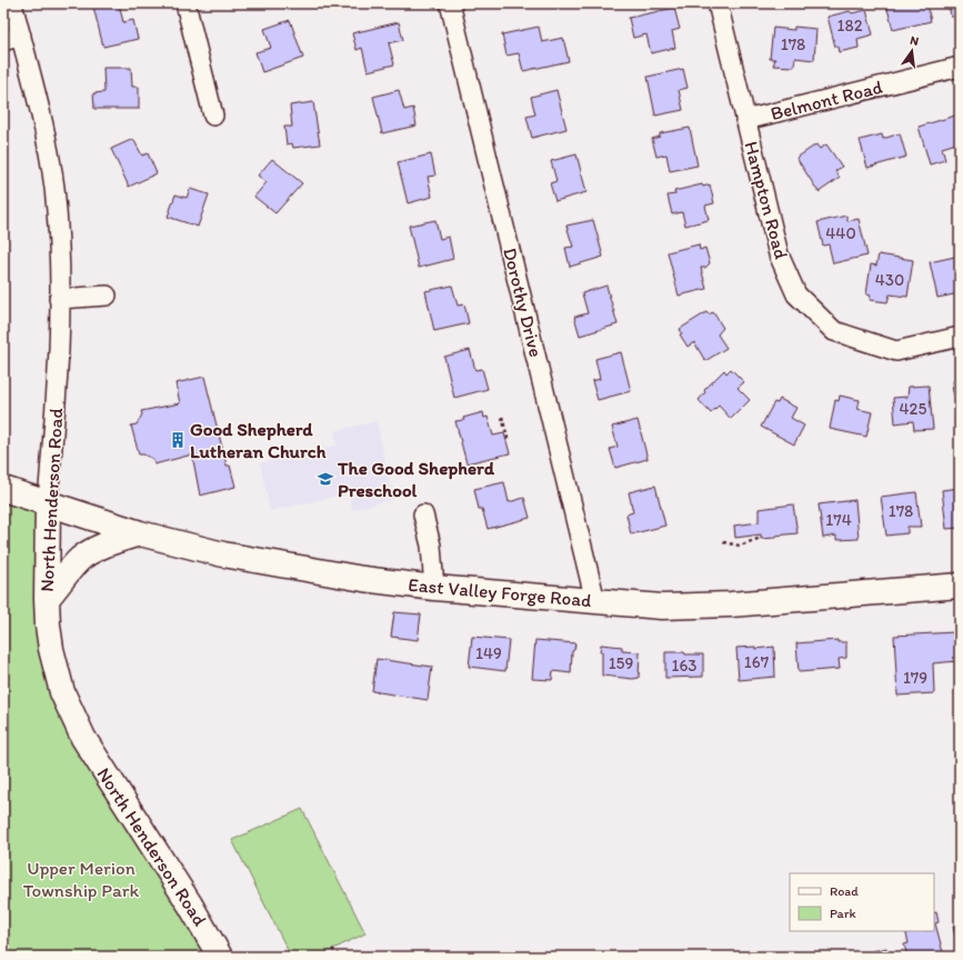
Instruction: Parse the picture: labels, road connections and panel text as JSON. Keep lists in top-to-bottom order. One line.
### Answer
{"streets":{"main road":["North Henderson Road","East Valley Forge Road"],"street":["Belmont Road","Hampton Road","Dorothy Drive"]},"crossings":[["Belmont Road","Hampton Road"],["Dorothy Drive","East Valley Forge Road"],["North Henderson Road","East Valley Forge Road"]],"parks":["Upper Merion Township Park"],"places":{"building":["Good Shepherd Lutheran Church"],"school or university":["The Good Shepherd Preschool"]},"house_numbers":["182","178","440","430","425","178","174","149","167","159","163","179"],"legend":["Road","Park"],"north":"top"}
